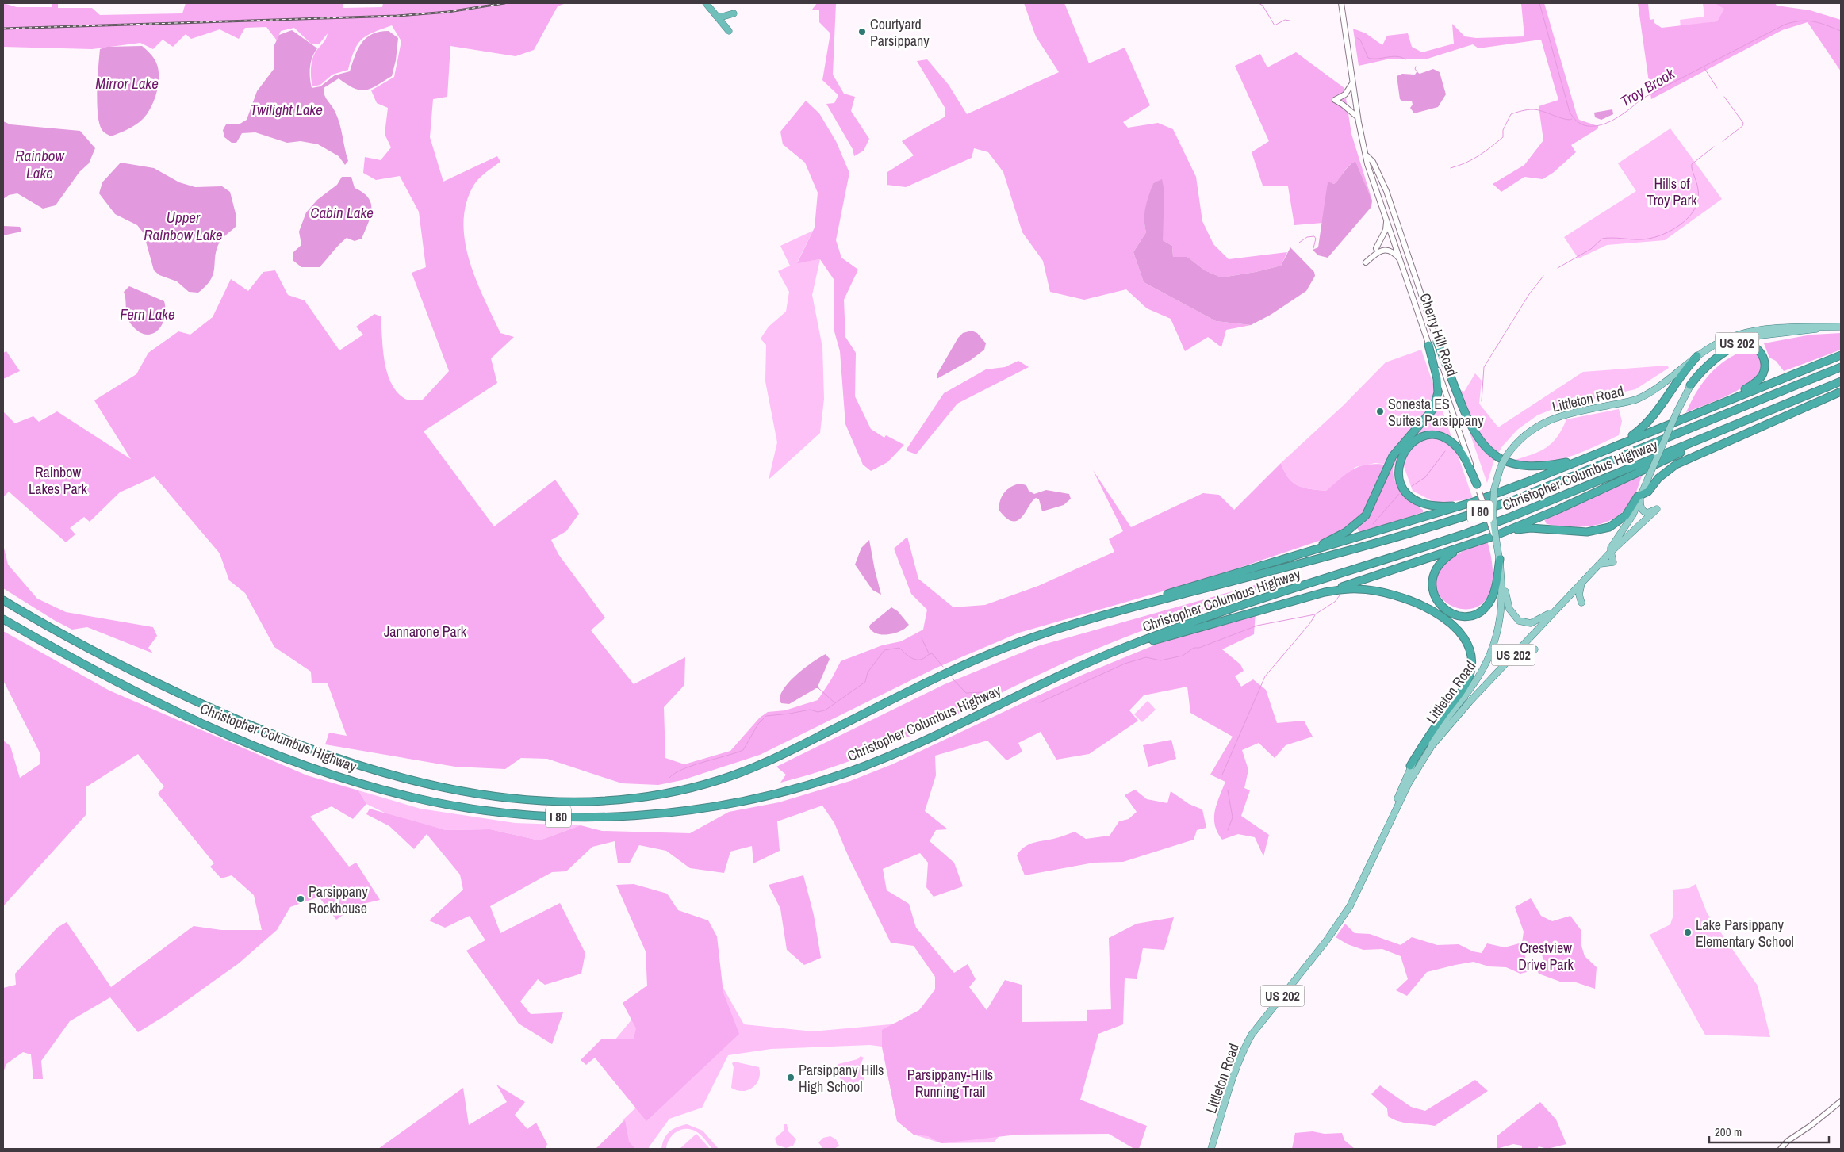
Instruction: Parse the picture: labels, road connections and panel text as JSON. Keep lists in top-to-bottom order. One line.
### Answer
{"streets":{"highway":["Christopher Columbus Highway","I 80"],"main road":["Cherry Hill Road","US 202","Littleton Road"]},"crossings":[["Cherry Hill Road","Littleton Road"]],"water":["Mirror Lake","Troy Brook","Twilight Lake","Rainbow Lake","Cabin Lake","Upper Rainbow Lake","Fern Lake"],"parks":["Hills of Troy Park","Rainbow Lakes Park","Jannarone Park","Crestview Drive Park","Parsippany-Hills Running Trail"],"places":["Courtyard Parsippany","Sonesta ES Suites Parsippany","Parsippany Rockhouse","Lake Parsippany Elementary School","Parsippany Hills High School"],"scale_bar":"200 m"}
